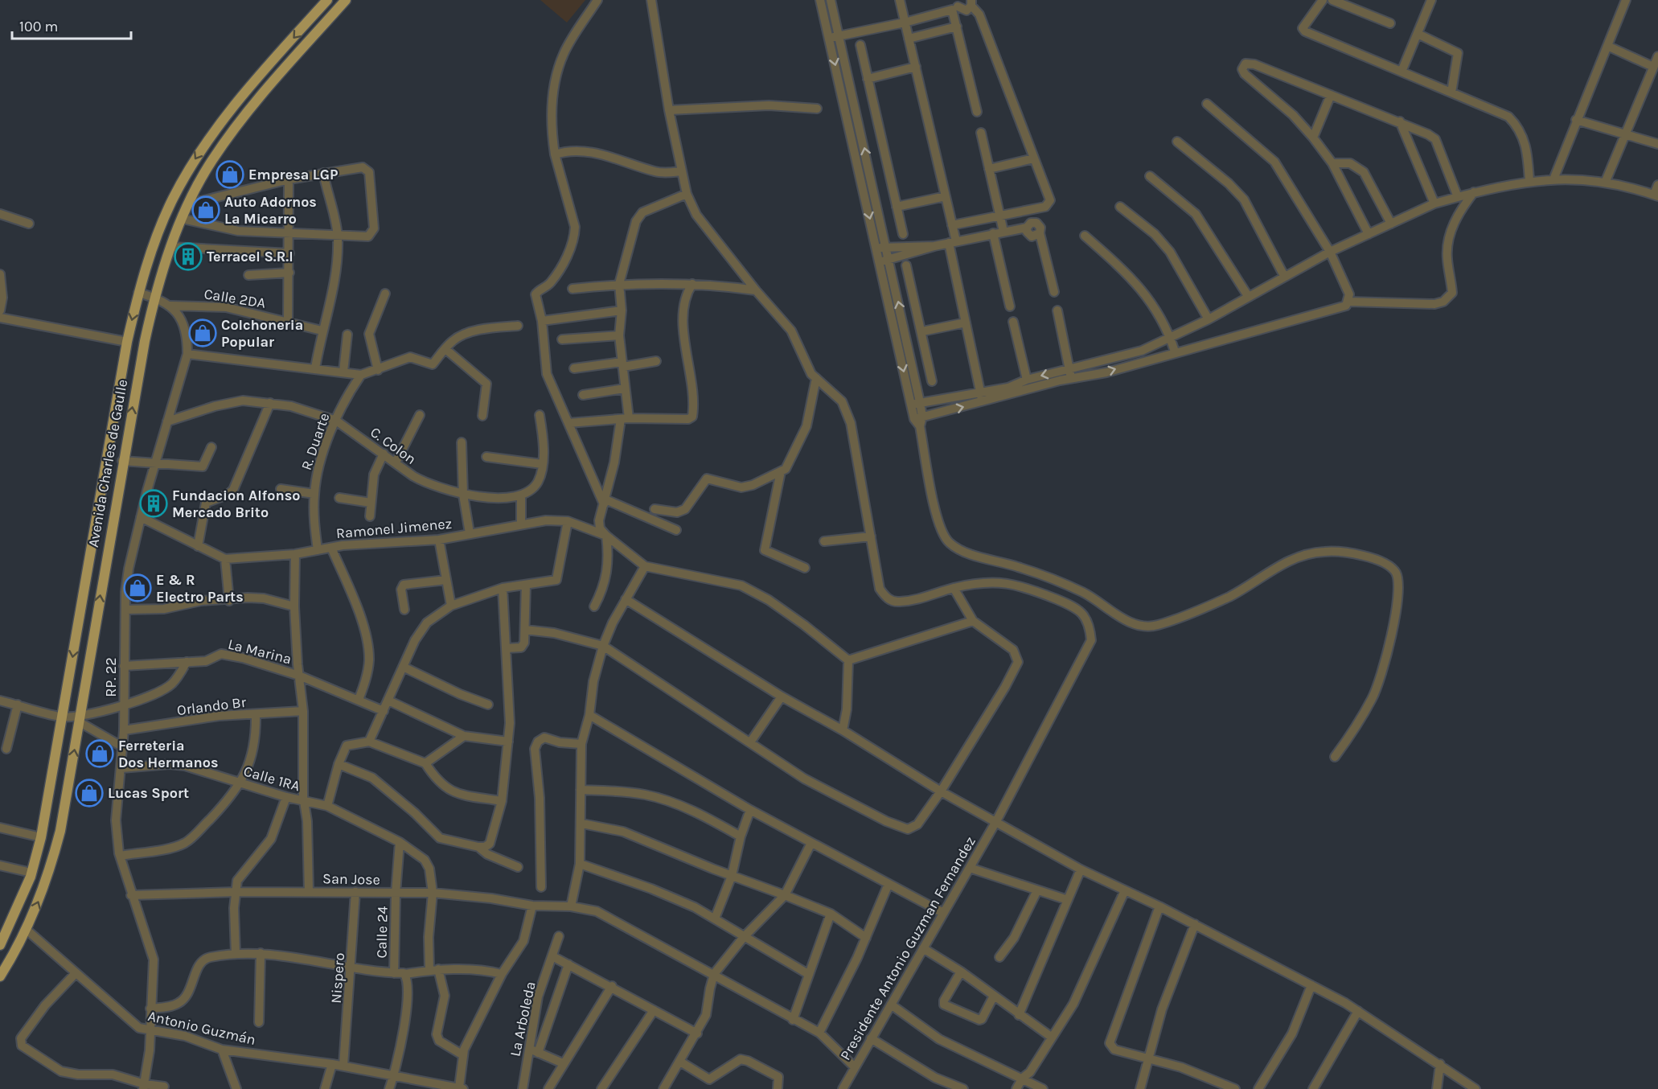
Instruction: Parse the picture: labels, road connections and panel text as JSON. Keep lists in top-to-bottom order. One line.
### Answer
{"streets":{"main road":["Avenida Charles de Gaulle"],"street":["Calle 2DA","R. Duarte","C. Colon","Ramonel Jimenez","La Marina","RP. 22","Orlando Br","Calle 1RA","San Jose","Calle 24","Presidente Antonio Guzman Fernandez","Nispero","La Arboleda","Antonio Guzmán"]},"crossings":[["Calle 2DA","RP. 22"],["R. Duarte","C. Colon"],["R. Duarte","Ramonel Jimenez"],["C. Colon","RP. 22"],["Avenida Charles de Gaulle","RP. 22"],["Avenida Charles de Gaulle","Antonio Guzmán"],["Ramonel Jimenez","RP. 22"],["La Marina","RP. 22"],["RP. 22","Orlando Br"],["RP. 22","Calle 1RA"],["RP. 22","San Jose"],["RP. 22","Antonio Guzmán"],["Calle 1RA","San Jose"],["Calle 1RA","Calle 24"],["San Jose","Calle 24"],["San Jose","Presidente Antonio Guzman Fernandez"],["San Jose","Nispero"],["Calle 24","Antonio Guzmán"],["Nispero","Antonio Guzmán"]],"places":{"shop":["Empresa LGP","Auto Adornos La Micarro","Colchoneria Popular","E & R Electro Parts","Ferreteria Dos Hermanos","Lucas Sport"],"building":["Terracel S.R.I","Fundacion Alfonso Mercado Brito"]},"scale_bar":"100 m"}
